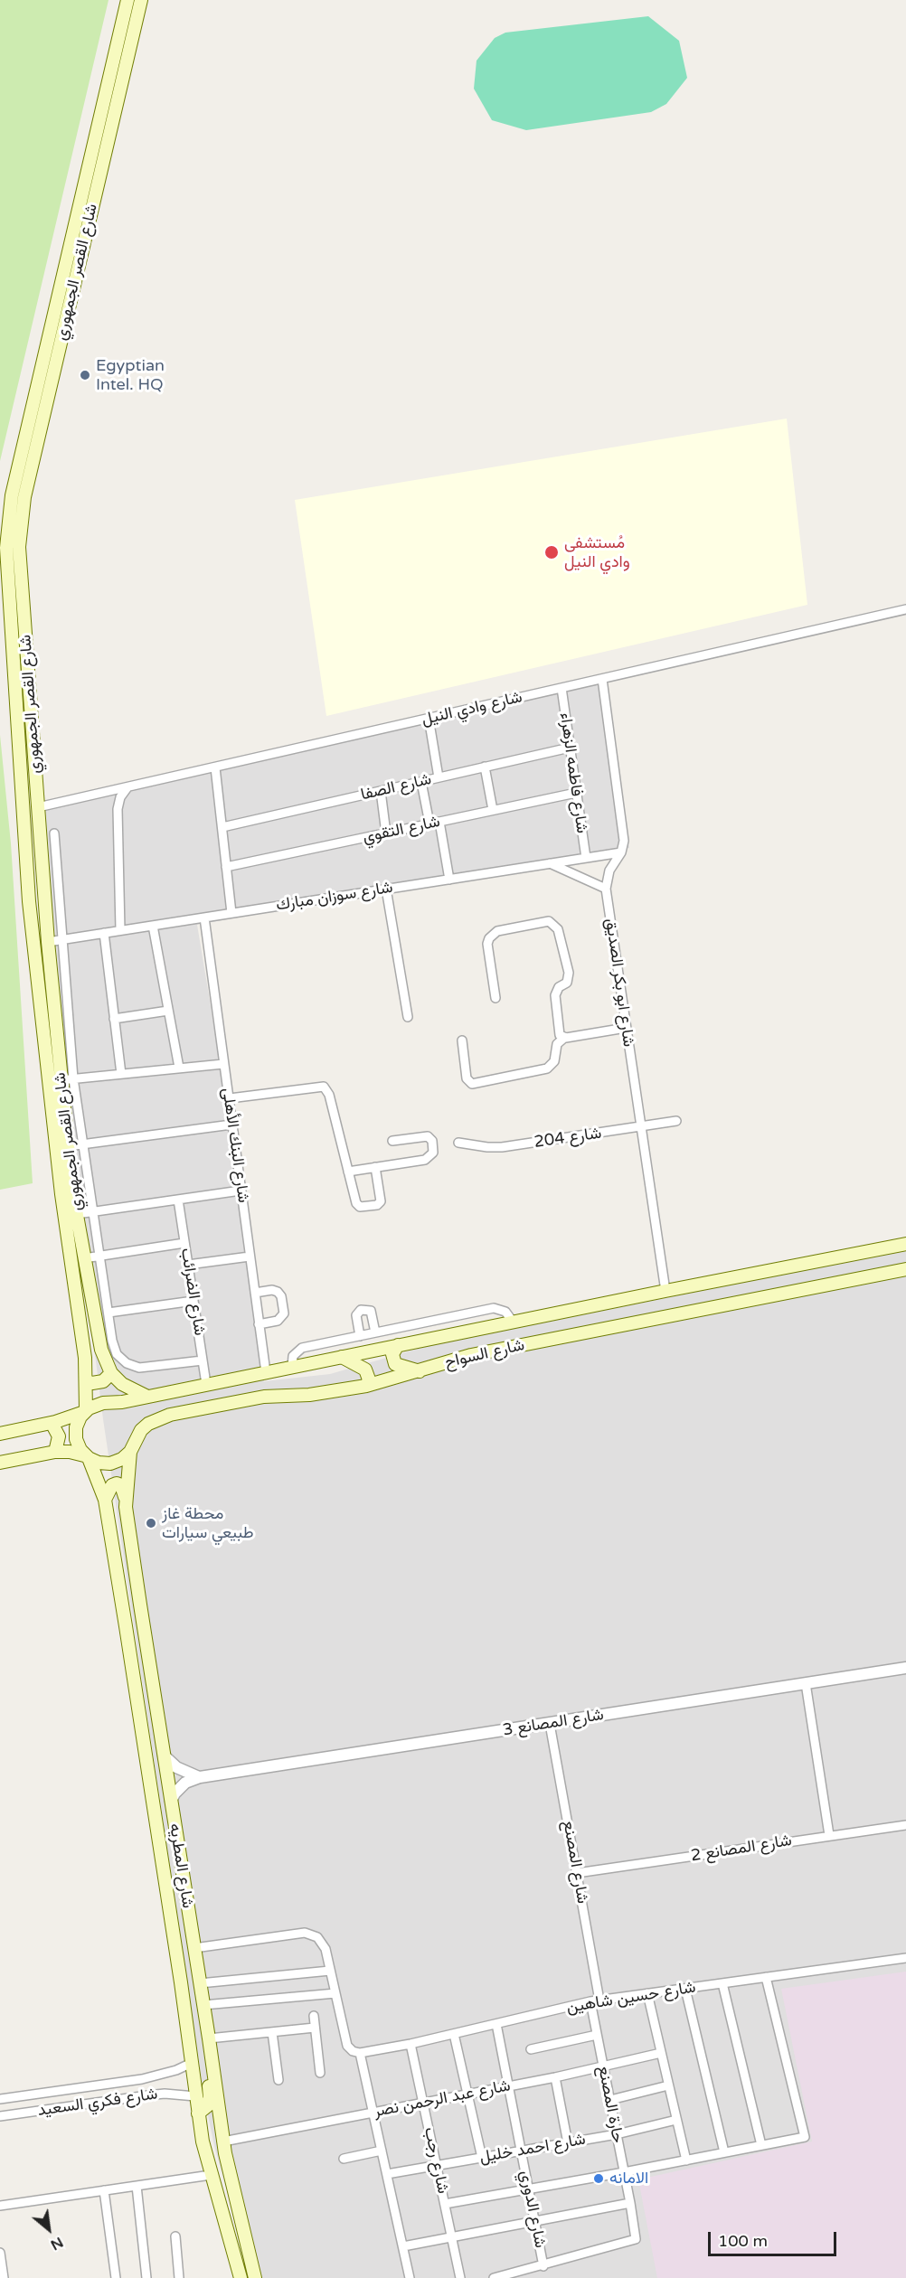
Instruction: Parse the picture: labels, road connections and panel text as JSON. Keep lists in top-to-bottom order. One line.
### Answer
{"streets":{"main road":["شارع القصر الجمهوري","شارع السواح","شارع المطريه"],"street":["شارع وادي النيل","شارع فاطمه الزهراء","شارع الصفا","شارع التقوي","شارع سوزان مبارك","شارع ابو بكر الصديق","شارع 204","شارع البنك الأهلى","شارع الضرائب","شارع المصانع 3","شارع المصانع 2","شارع المصنع","شارع حسين شاهين","شارع عبد الرحمن نصر","شارع فكري السعيد","حارة المصنع","شارع احمد خليل","شارع رجب","شارع الدوري"]},"crossings":[["شارع القصر الجمهوري","شارع وادي النيل"],["شارع القصر الجمهوري","شارع سوزان مبارك"],["شارع القصر الجمهوري","شارع السواح"],["شارع وادي النيل","شارع فاطمه الزهراء"],["شارع وادي النيل","شارع ابو بكر الصديق"],["شارع فاطمه الزهراء","شارع الصفا"],["شارع فاطمه الزهراء","شارع التقوي"],["شارع فاطمه الزهراء","شارع سوزان مبارك"],["شارع سوزان مبارك","شارع ابو بكر الصديق"],["شارع سوزان مبارك","شارع البنك الأهلى"],["شارع ابو بكر الصديق","شارع 204"],["شارع ابو بكر الصديق","شارع السواح"],["شارع البنك الأهلى","شارع السواح"],["شارع الضرائب","شارع السواح"],["شارع السواح","شارع المطريه"],["شارع المصانع 3","شارع المصنع"],["شارع المصانع 3","شارع المطريه"],["شارع المصانع 2","شارع المصنع"],["شارع المصنع","شارع حسين شاهين"],["شارع المصنع","حارة المصنع"],["شارع المطريه","شارع عبد الرحمن نصر"],["شارع المطريه","شارع فكري السعيد"],["شارع حسين شاهين","حارة المصنع"],["شارع حسين شاهين","شارع رجب"],["شارع حسين شاهين","شارع الدوري"],["شارع عبد الرحمن نصر","حارة المصنع"],["شارع عبد الرحمن نصر","شارع رجب"],["شارع عبد الرحمن نصر","شارع الدوري"],["حارة المصنع","شارع احمد خليل"],["حارة المصنع","شارع الدوري"],["شارع احمد خليل","شارع رجب"],["شارع احمد خليل","شارع الدوري"]],"places":["Egyptian Intel. HQ","مُستشفى وادي النيل","محطة غاز طبيعي سيارات","الامانه"],"scale_bar":"100 m","north":"bottom right"}
